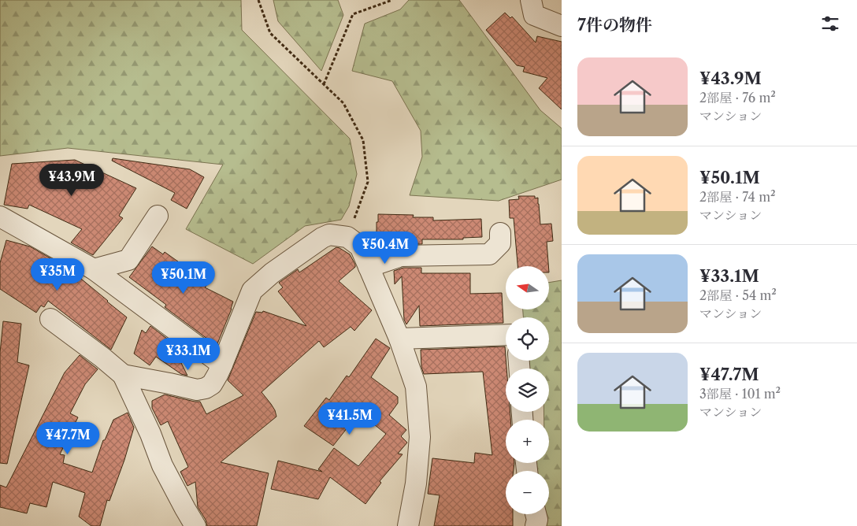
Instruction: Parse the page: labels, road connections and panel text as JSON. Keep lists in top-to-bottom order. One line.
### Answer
{"north":"left","page":{"heading":"7件の物件","list":[{"name":"¥43.9M","note":"2部屋 · 76 m² · マンション"},{"name":"¥50.1M","note":"2部屋 · 74 m² · マンション"},{"name":"¥33.1M","note":"2部屋 · 54 m² · マンション"},{"name":"¥47.7M","note":"3部屋 · 101 m² · マンション"}],"price":["¥43.9M","¥50.4M","¥35M","¥50.1M","¥33.1M","¥41.5M","¥47.7M"],"map_buttons":["+","−"]}}
